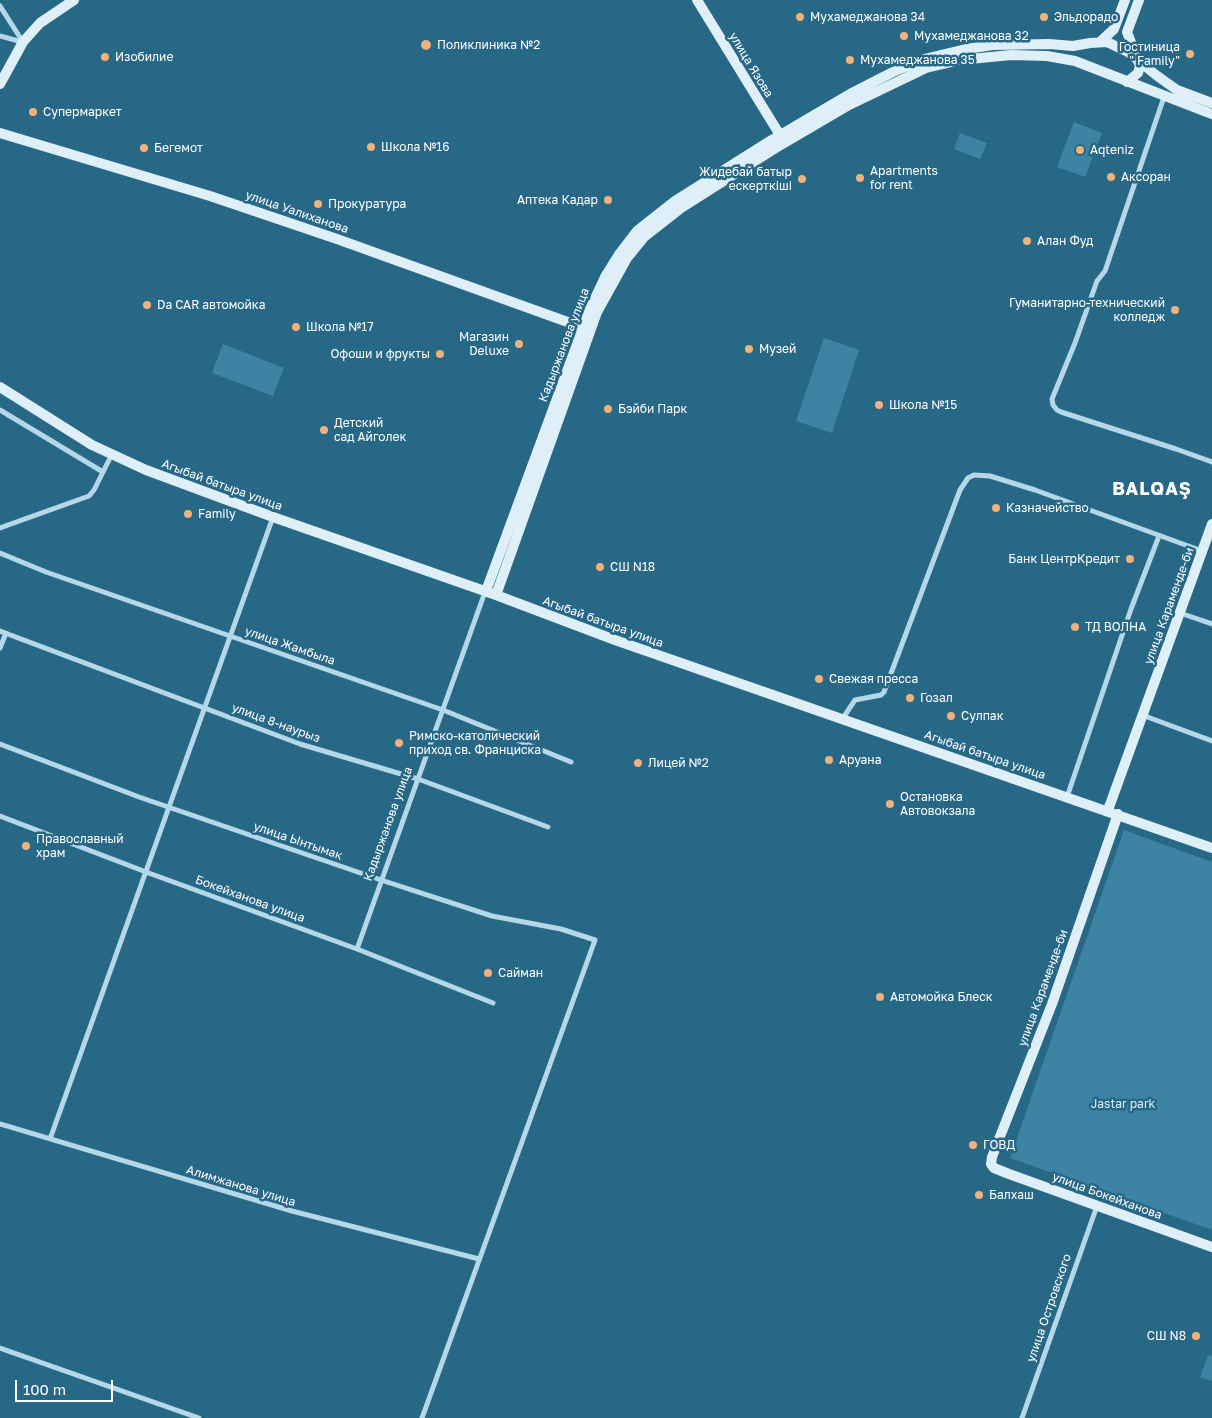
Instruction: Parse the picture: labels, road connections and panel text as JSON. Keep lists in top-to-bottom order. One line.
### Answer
{"streets":{"main road":["улица Язова","улица Уалиханова","Кадыржанова улица","Агыбай батыра улица","улица Караменде-би","улица Бокейханова"],"street":["улица Жамбыла","улица 8-наурыз","улица Ынтымак","Бокейханова улица","Алимжанова улица","улица Островского"]},"crossings":[["улица Язова","Кадыржанова улица"],["улица Уалиханова","Кадыржанова улица"],["Кадыржанова улица","Агыбай батыра улица"],["Кадыржанова улица","улица Жамбыла"],["Кадыржанова улица","улица 8-наурыз"],["Кадыржанова улица","улица Ынтымак"],["Кадыржанова улица","Бокейханова улица"],["Агыбай батыра улица","улица Караменде-би"],["улица Караменде-би","улица Бокейханова"],["улица Ынтымак","Алимжанова улица"],["улица Бокейханова","улица Островского"]],"districts":["BALQAŞ"],"parks":["Jastar park"],"places":["Мухамеджанова 34","Эльдорадо","Мухамеджанова 32","Поликлиника №2","Гостиница \" Family\"","Изобилие","Мухамеджанова 35","Супермаркет","Школа №16","Бегемот","Aqteniz","Аксоран","Apartments for rent","Жидебай батыр ескерткіші","Аптека Кадар","Прокуратура","Алан Фуд","Da CAR автомойка","Гуманитарно-технический колледж","Школа №17","Магазин Deluxe","Музей","Офоши и фрукты","Школа №15","Бэйби Парк","Детский сад Айголек","Казначейство","Family","Банк ЦентрКредит","СШ N18","ТД ВОЛНА","Свежая пресса","Гозал","Сулпак","Римско-католический приход св. Франциска","Аруана","Лицей №2","Остановка Автовокзала","Православный храм","Сайман","Автомойка Блеск","ГОВД","Балхаш","СШ N8"],"scale_bar":"100 m"}
